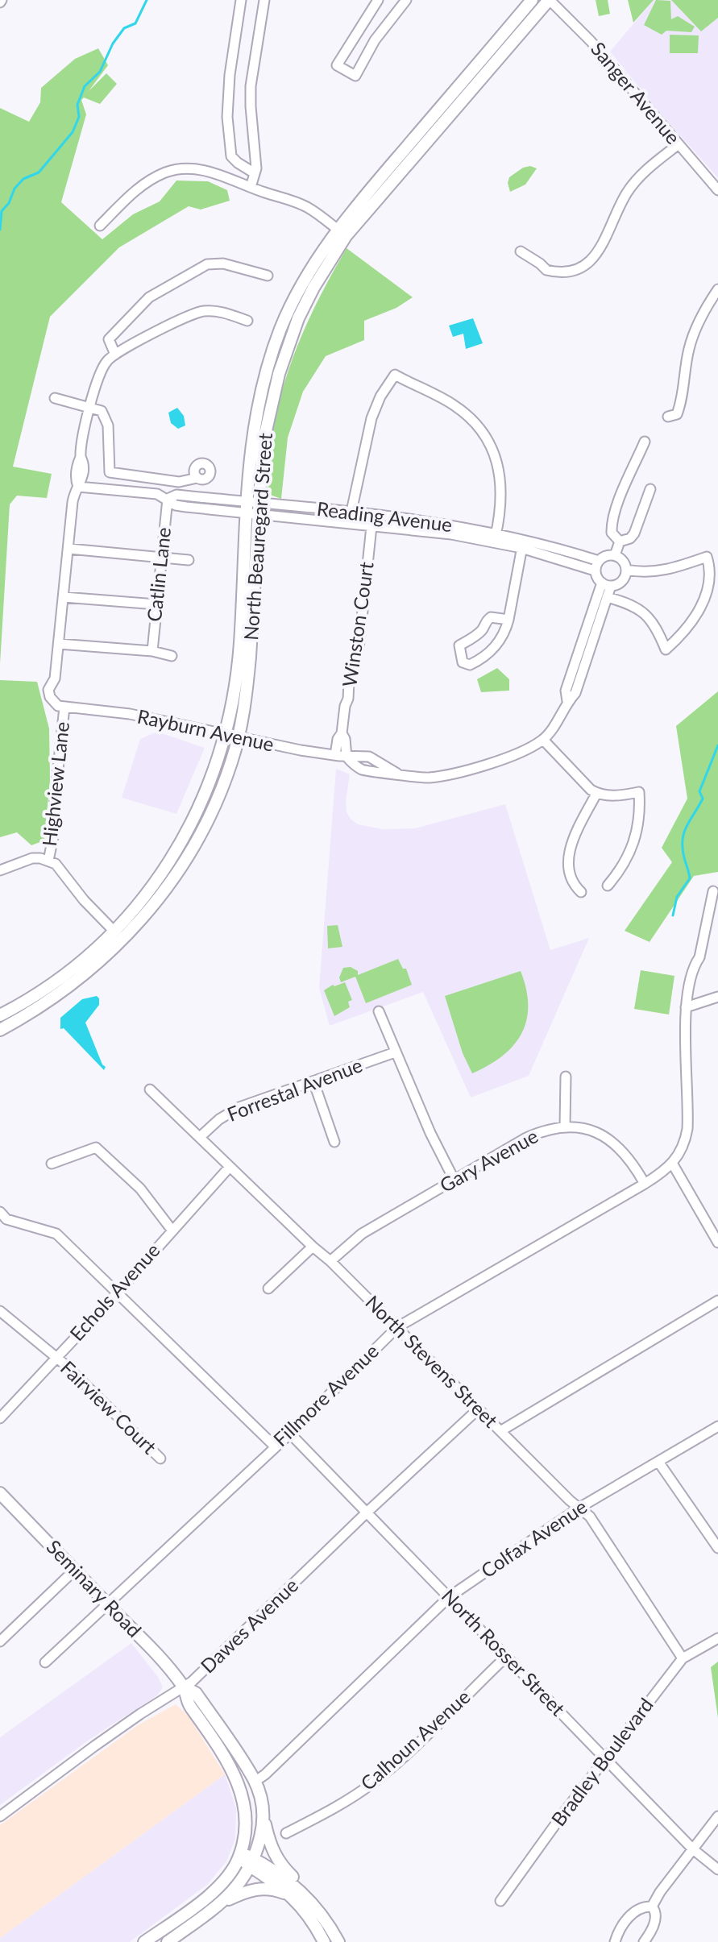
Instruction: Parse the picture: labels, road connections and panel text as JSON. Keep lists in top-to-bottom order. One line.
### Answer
{"streets":{"main road":["North Beauregard Street","Seminary Road"],"street":["Sanger Avenue","Reading Avenue","Catlin Lane","Winston Court","Rayburn Avenue","Highview Lane","Forrestal Avenue","Gary Avenue","Echols Avenue","North Stevens Street","Fillmore Avenue","Fairview Court","Colfax Avenue","Dawes Avenue","North Rosser Street","Calhoun Avenue","Bradley Boulevard"]},"crossings":[["Sanger Avenue","North Beauregard Street"],["Reading Avenue","North Beauregard Street"],["Reading Avenue","Catlin Lane"],["Reading Avenue","Winston Court"],["North Beauregard Street","Rayburn Avenue"],["North Beauregard Street","Highview Lane"],["Winston Court","Rayburn Avenue"],["Rayburn Avenue","Highview Lane"],["Forrestal Avenue","North Stevens Street"],["Gary Avenue","North Stevens Street"],["Gary Avenue","Fillmore Avenue"],["Echols Avenue","North Stevens Street"],["Echols Avenue","Fairview Court"],["North Stevens Street","Fillmore Avenue"],["North Stevens Street","Colfax Avenue"],["North Stevens Street","Dawes Avenue"],["North Stevens Street","Bradley Boulevard"],["Fillmore Avenue","Seminary Road"],["Fillmore Avenue","North Rosser Street"],["Colfax Avenue","Seminary Road"],["Colfax Avenue","North Rosser Street"],["Seminary Road","Dawes Avenue"],["Dawes Avenue","North Rosser Street"],["North Rosser Street","Calhoun Avenue"],["North Rosser Street","Bradley Boulevard"]]}
